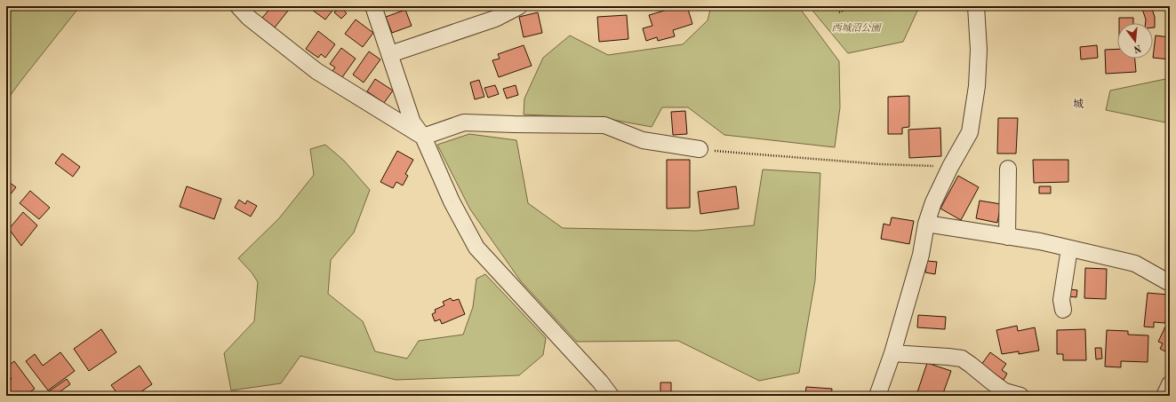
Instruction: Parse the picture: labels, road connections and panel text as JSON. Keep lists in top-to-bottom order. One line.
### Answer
{"districts":["城"],"parks":["西城沼公園"],"north":"bottom"}
